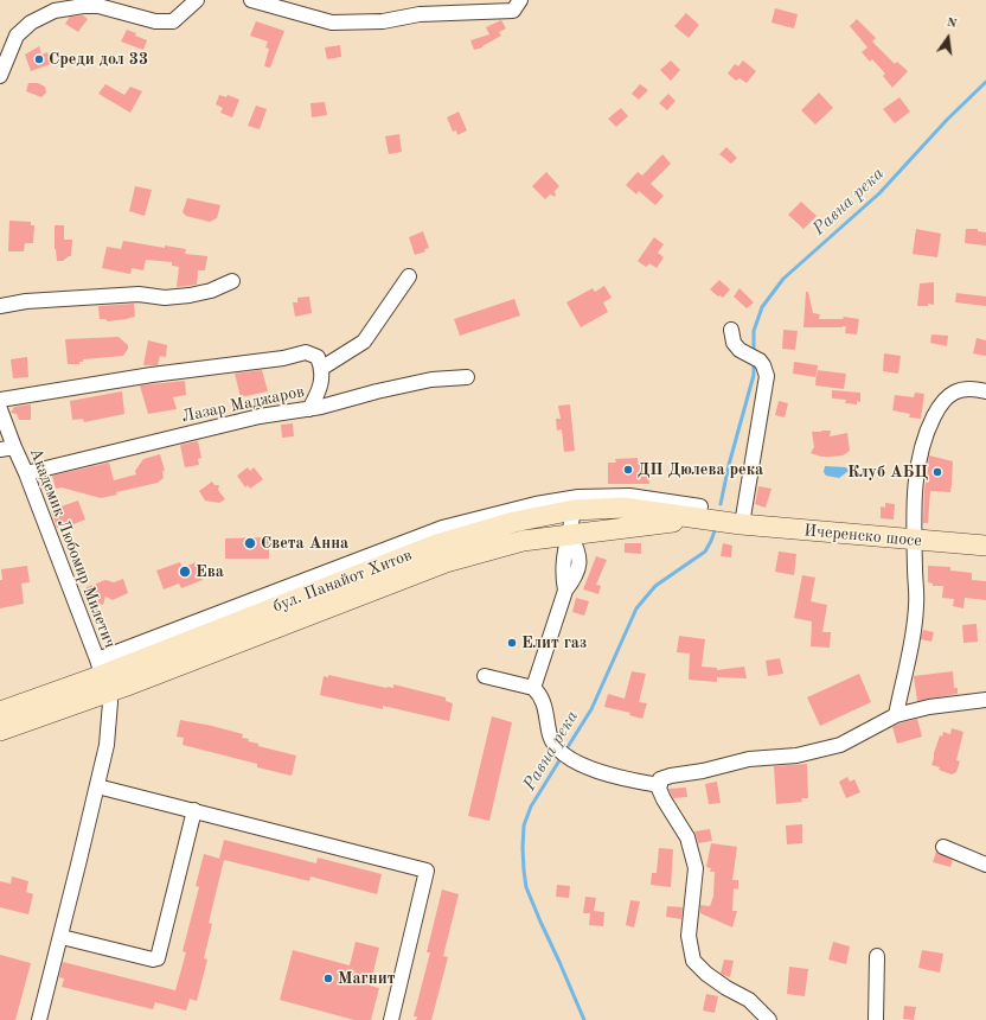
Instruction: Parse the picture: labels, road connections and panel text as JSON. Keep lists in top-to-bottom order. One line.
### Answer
{"streets":{"street":["Лазар Маджаров","Ичеренско шосе","Академик Любомир Милетич","бул. Панайот Хитов"]},"crossings":[["Лазар Маджаров","Академик Любомир Милетич"],["Ичеренско шосе","бул. Панайот Хитов"],["Академик Любомир Милетич","бул. Панайот Хитов"]],"water":["Равна река"],"places":["Среди дол 33","ДП Дюлева река","Клуб АБЦ","Света Анна","Ева","Елит газ","Магнит"],"north":"top"}
